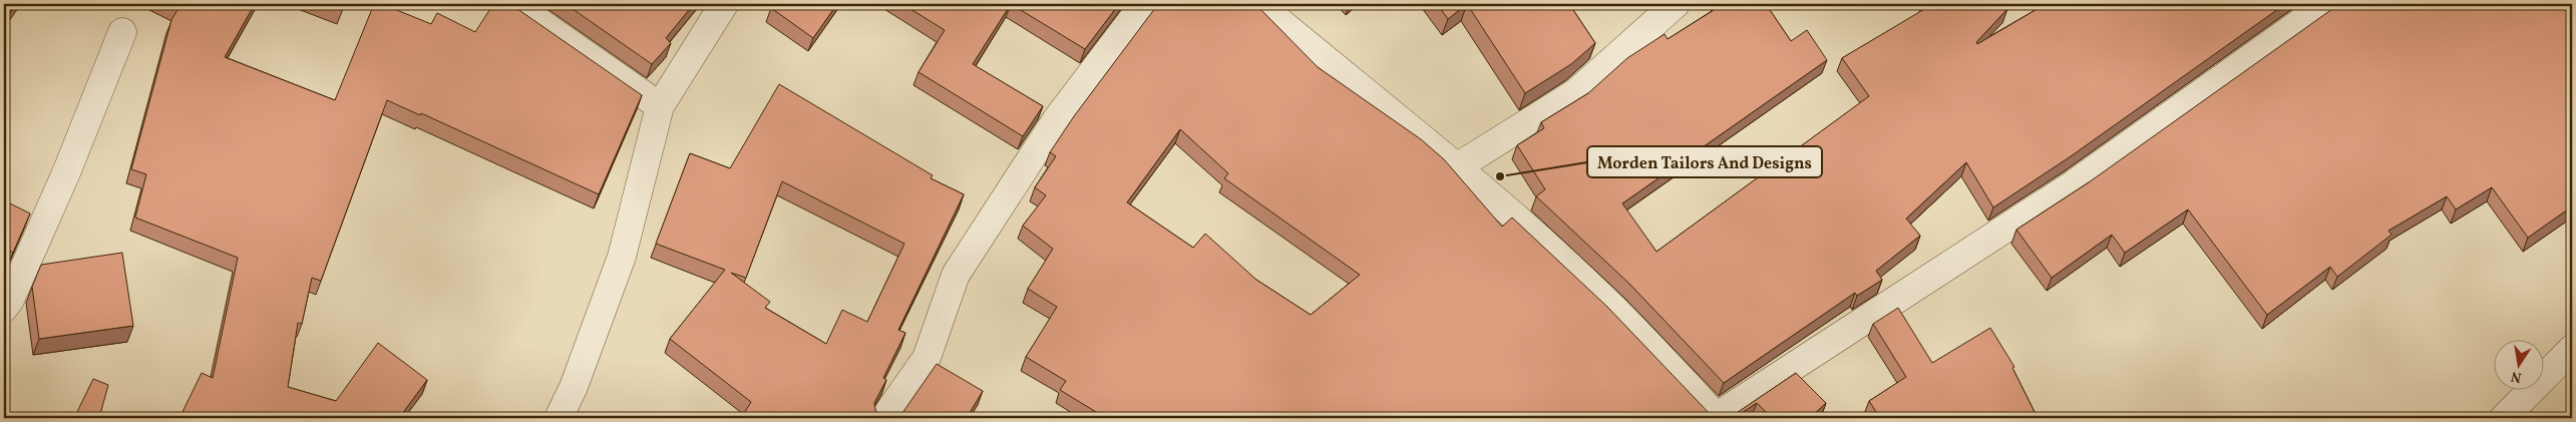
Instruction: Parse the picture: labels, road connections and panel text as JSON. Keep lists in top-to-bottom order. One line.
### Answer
{"places":["Morden Tailors And Designs"],"north":"bottom"}
